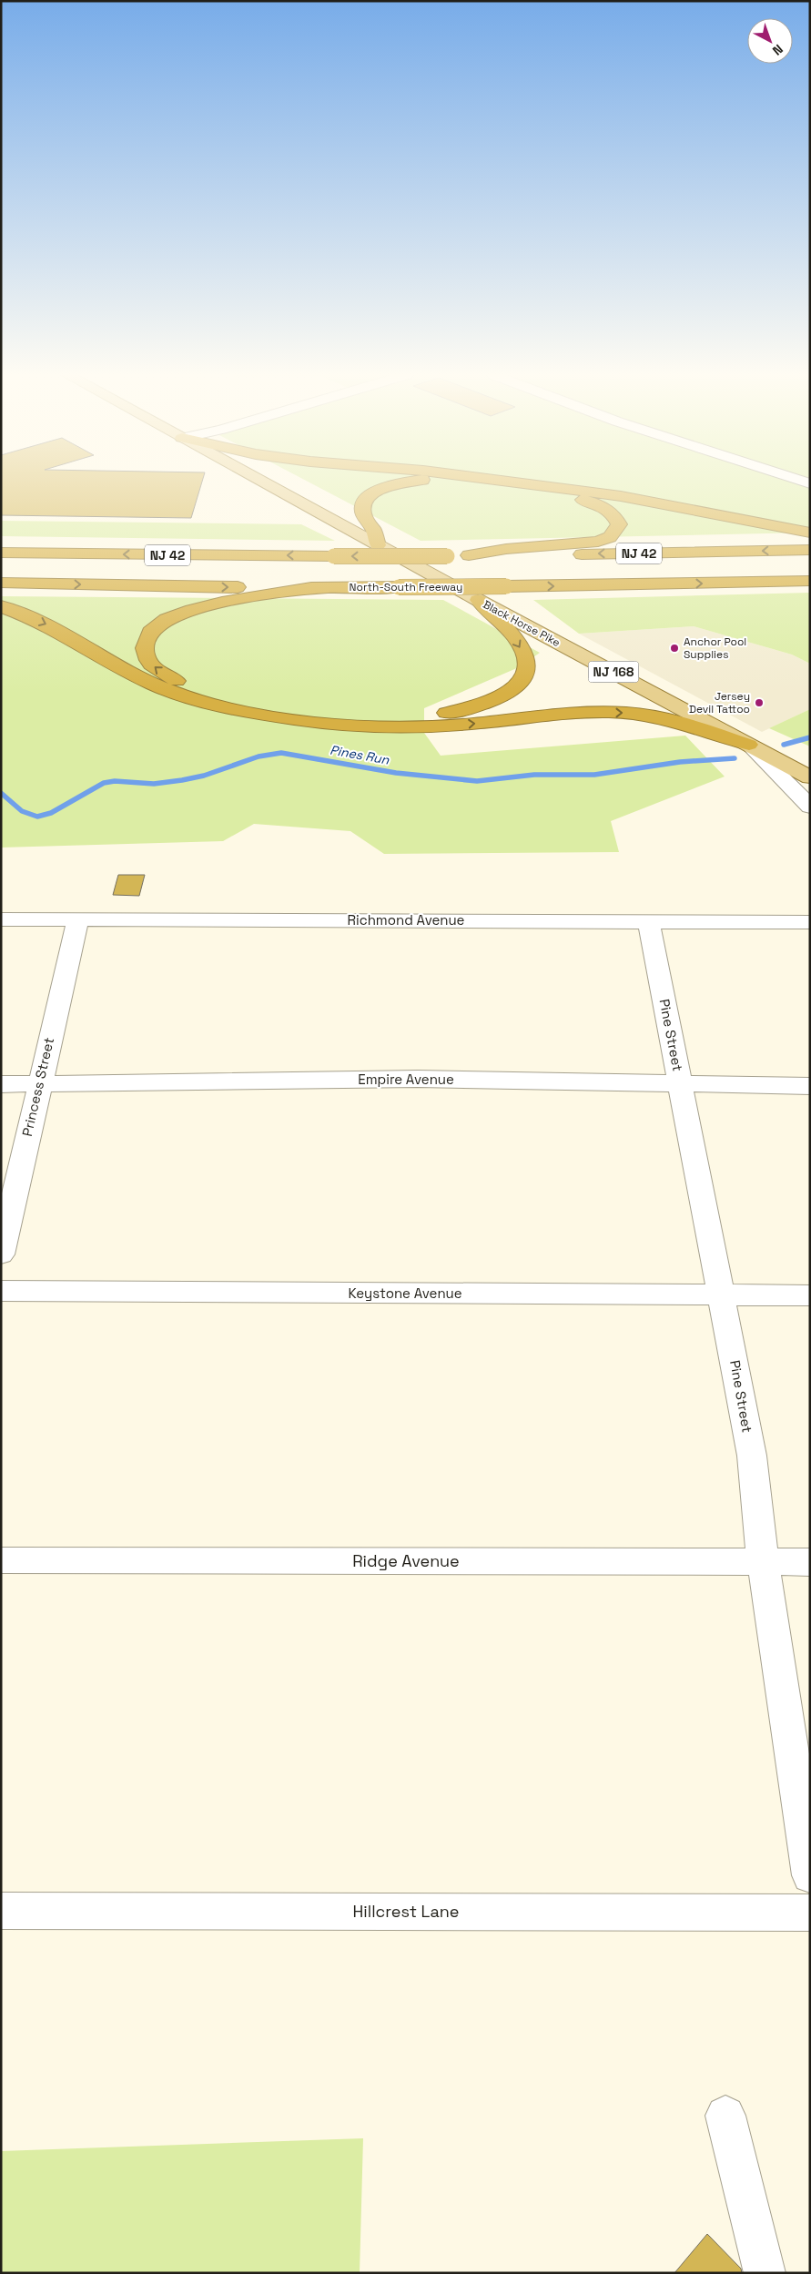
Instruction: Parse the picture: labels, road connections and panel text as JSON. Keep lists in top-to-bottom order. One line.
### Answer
{"streets":{"highway":["NJ 42","North-South Freeway"],"main road":["Black Horse Pike","NJ 168"],"street":["Richmond Avenue","Pine Street","Empire Avenue","Princess Street","Keystone Avenue","Ridge Avenue","Hillcrest Lane"]},"crossings":[["Richmond Avenue","Pine Street"],["Richmond Avenue","Princess Street"],["Pine Street","Empire Avenue"],["Pine Street","Keystone Avenue"],["Pine Street","Ridge Avenue"],["Empire Avenue","Princess Street"]],"water":["Pines Run"],"places":["Anchor Pool Supplies","Jersey Devil Tattoo"],"north":"bottom right"}
